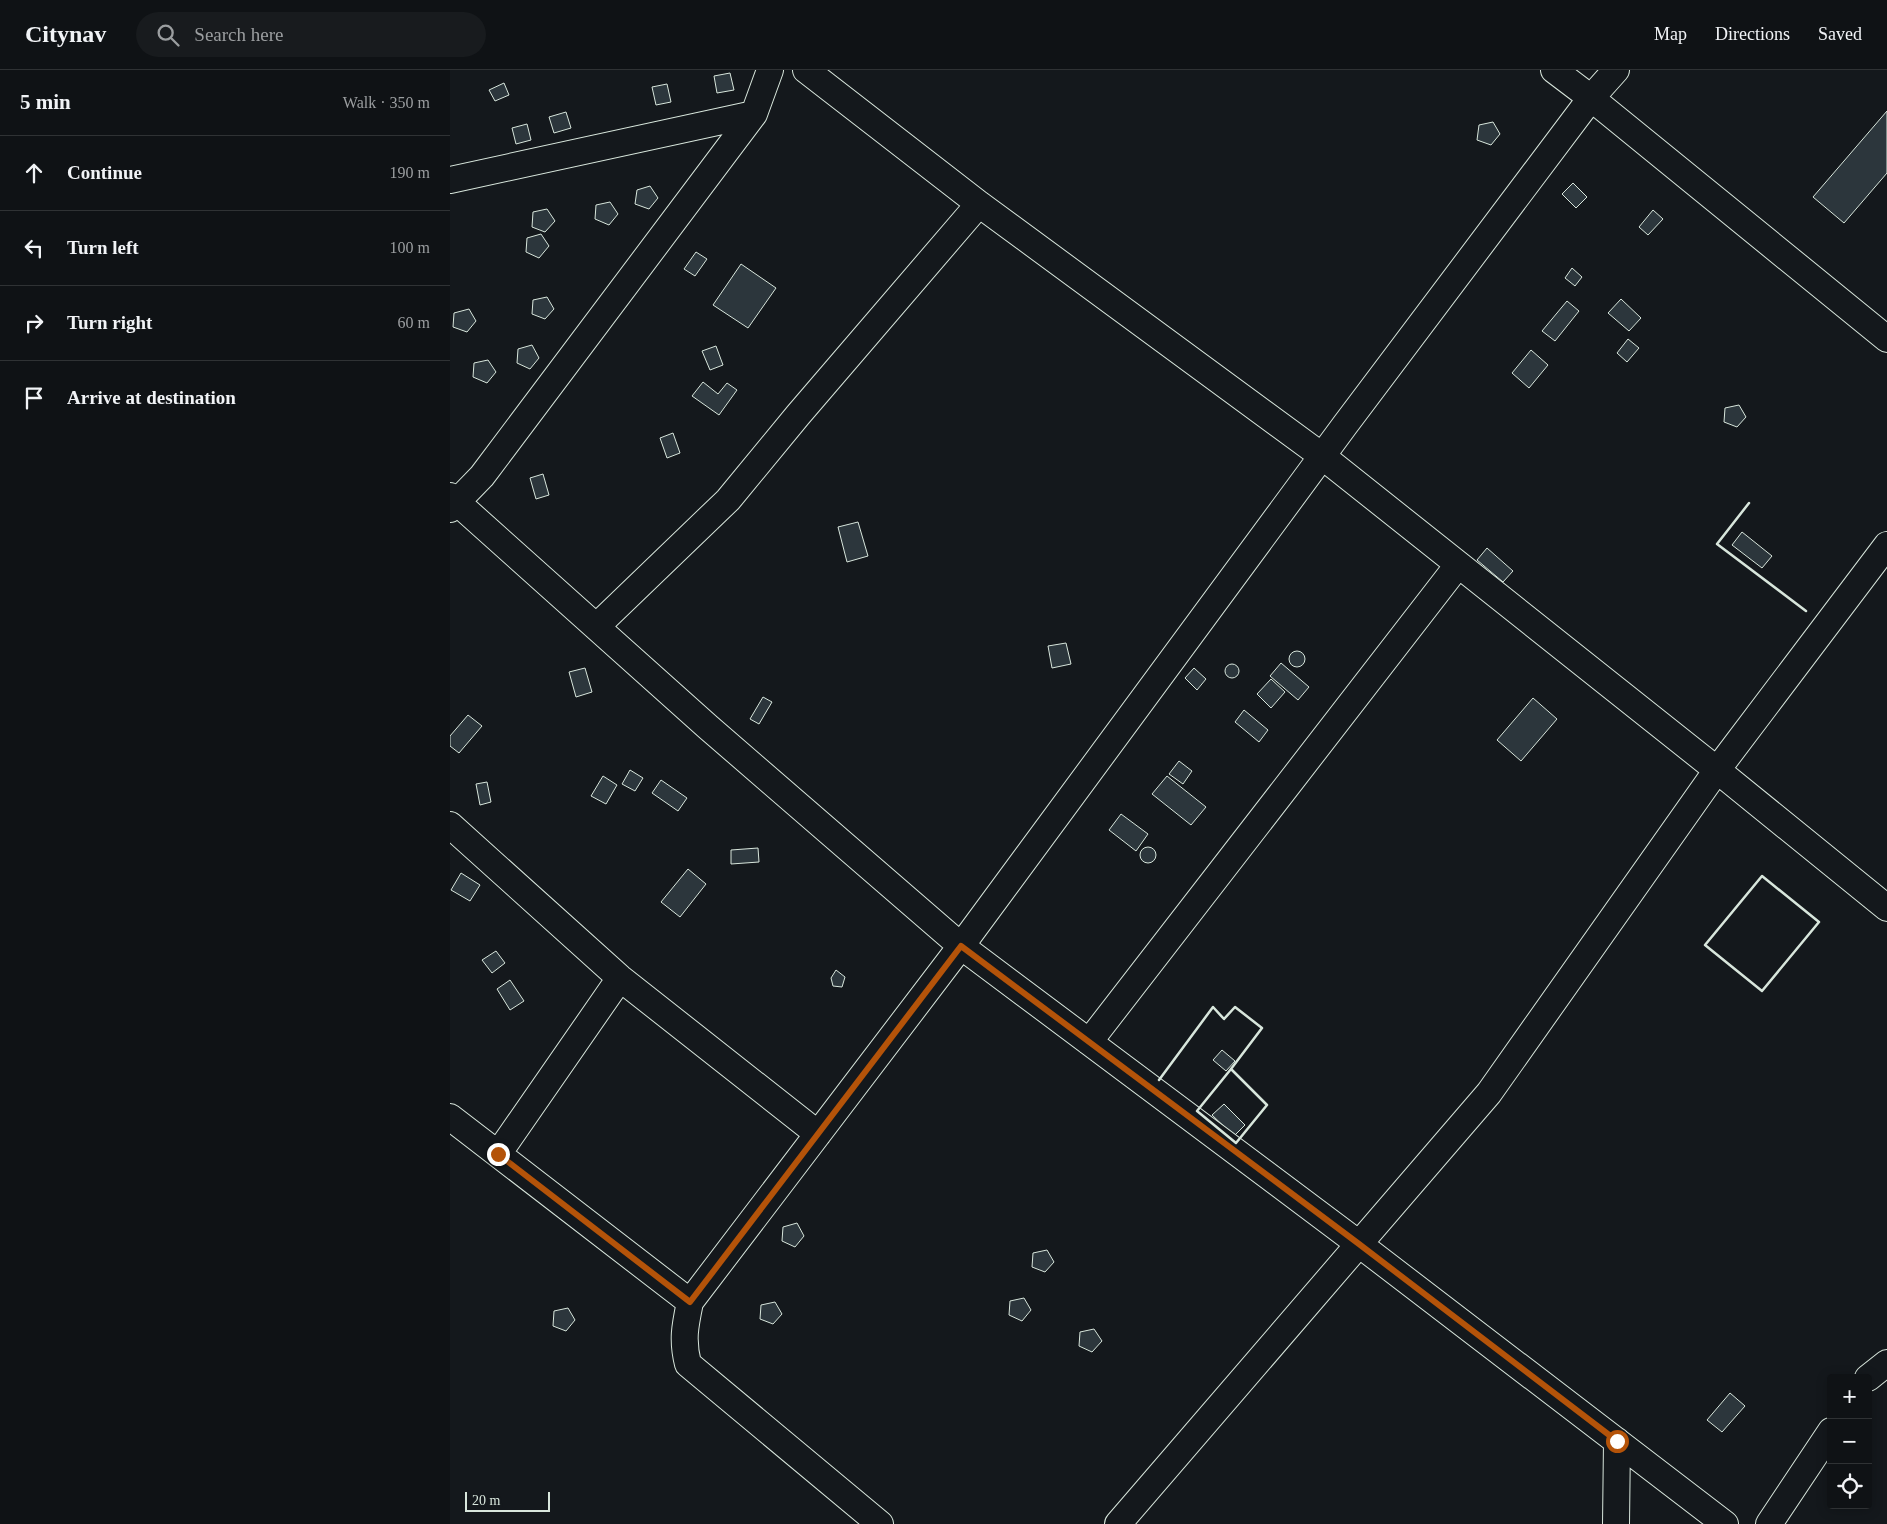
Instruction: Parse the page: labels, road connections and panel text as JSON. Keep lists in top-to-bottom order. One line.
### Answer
{"scale_bar":"20 m","page":{"header":"Citynav","search":"Search here","nav":["Map","Directions","Saved"],"heading":["5 min","Walk · 350 m"],"list":[["Continue","190 m"],["Turn left","100 m"],["Turn right","60 m"],"Arrive at destination"],"map_buttons":["+","−"],"scale":"20 m"}}
